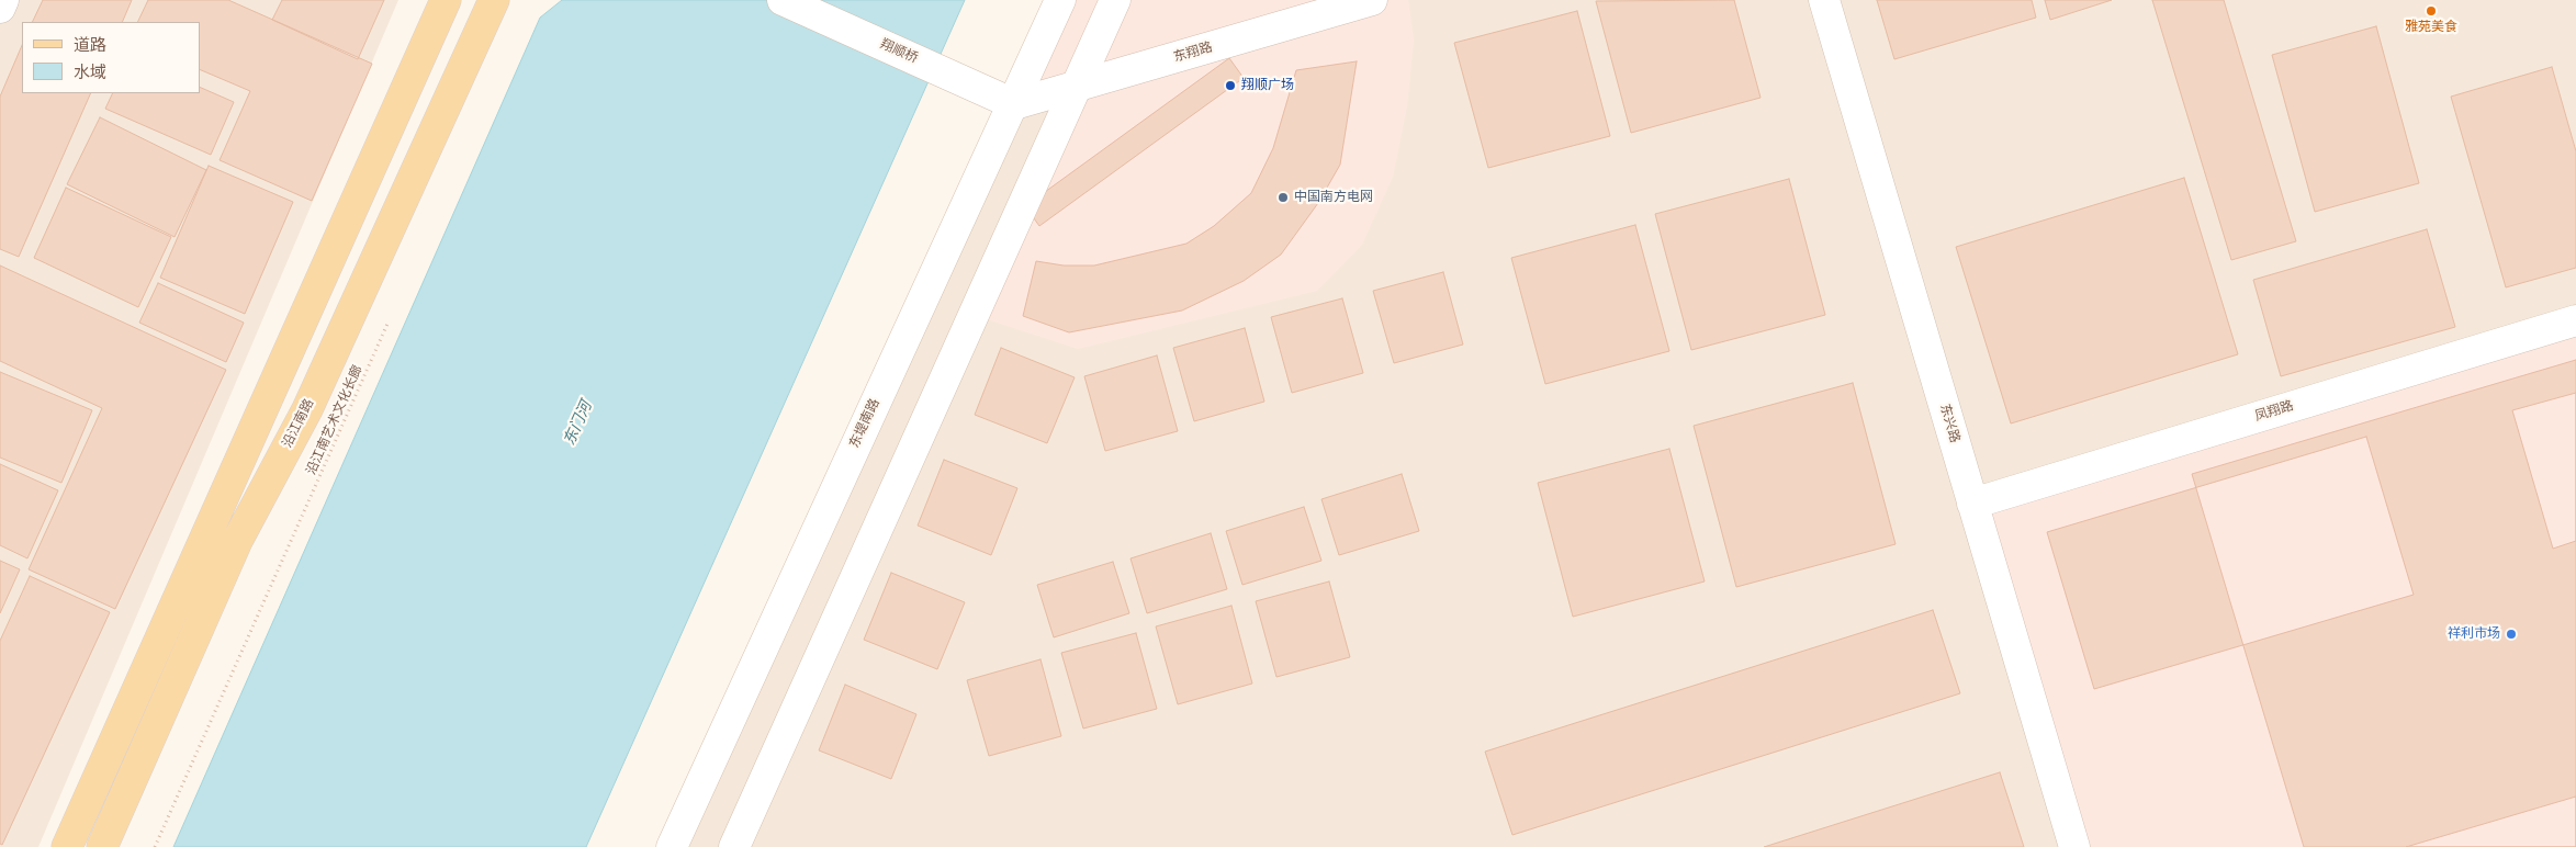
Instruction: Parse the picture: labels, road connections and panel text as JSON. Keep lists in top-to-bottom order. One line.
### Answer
{"streets":{"main road":["沿江南路"],"street":["翔顺桥","东翔路","凤翔路","东堤南路","东兴路"],"path":["沿江南艺术文化长廊"]},"crossings":[["翔顺桥","东翔路"],["翔顺桥","东堤南路"],["东翔路","东堤南路"],["凤翔路","东兴路"]],"water":["东门河"],"places":["雅苑美食","翔顺广场","中国南方电网","祥利市场"],"legend":["道路","水域"]}
